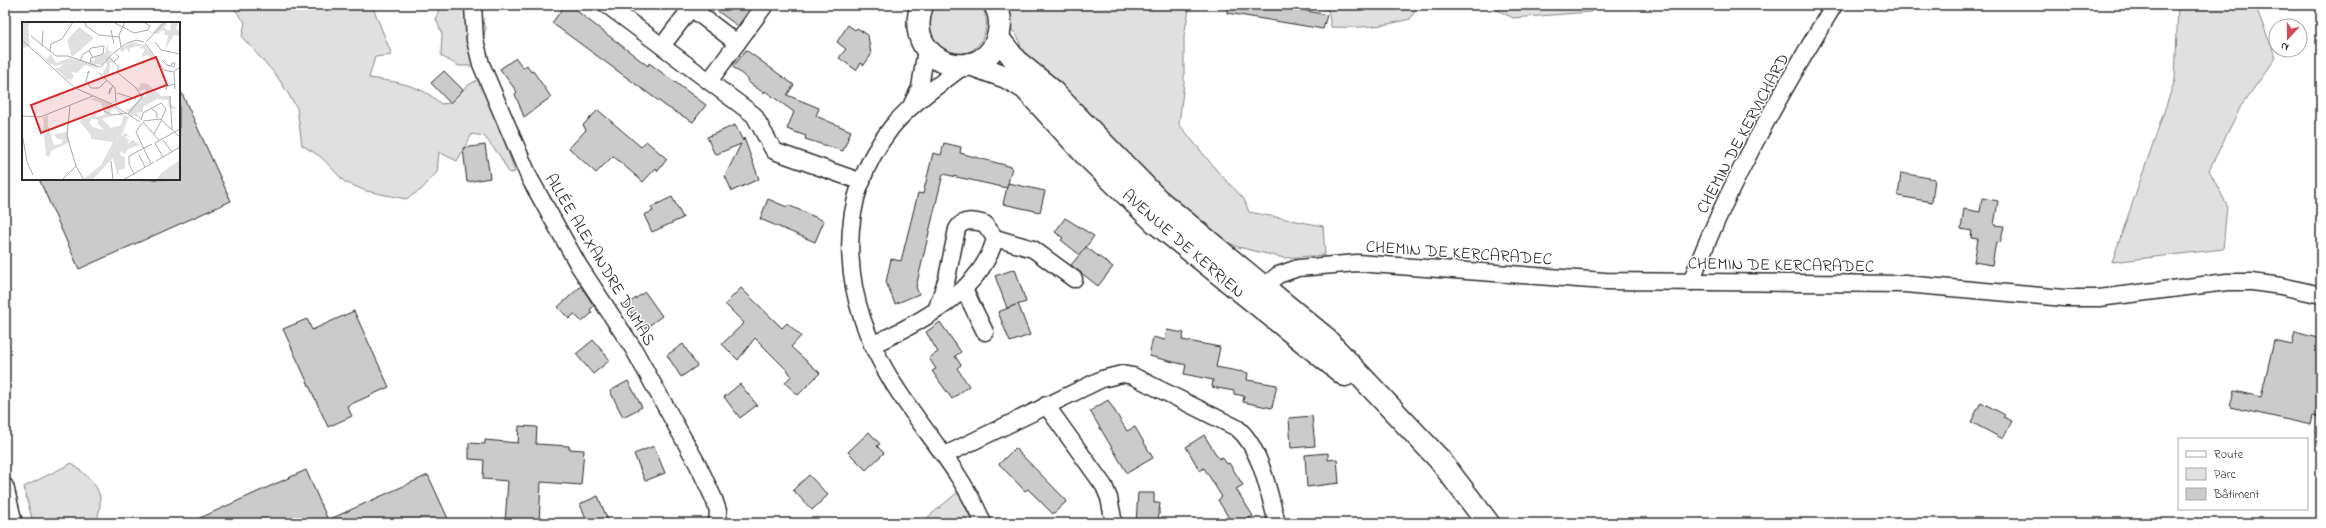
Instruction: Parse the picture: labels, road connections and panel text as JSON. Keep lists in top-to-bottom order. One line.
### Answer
{"streets":{"main road":["AVENUE DE KERRIEN"],"street":["CHEMIN DE KERVICHARD","CHEMIN DE KERCARADEC","ALLÉE ALEXANDRE DUMAS"]},"crossings":[["CHEMIN DE KERVICHARD","CHEMIN DE KERCARADEC"],["AVENUE DE KERRIEN","CHEMIN DE KERCARADEC"]],"legend":["Route","Parc","Bâtiment"],"north":"bottom"}
